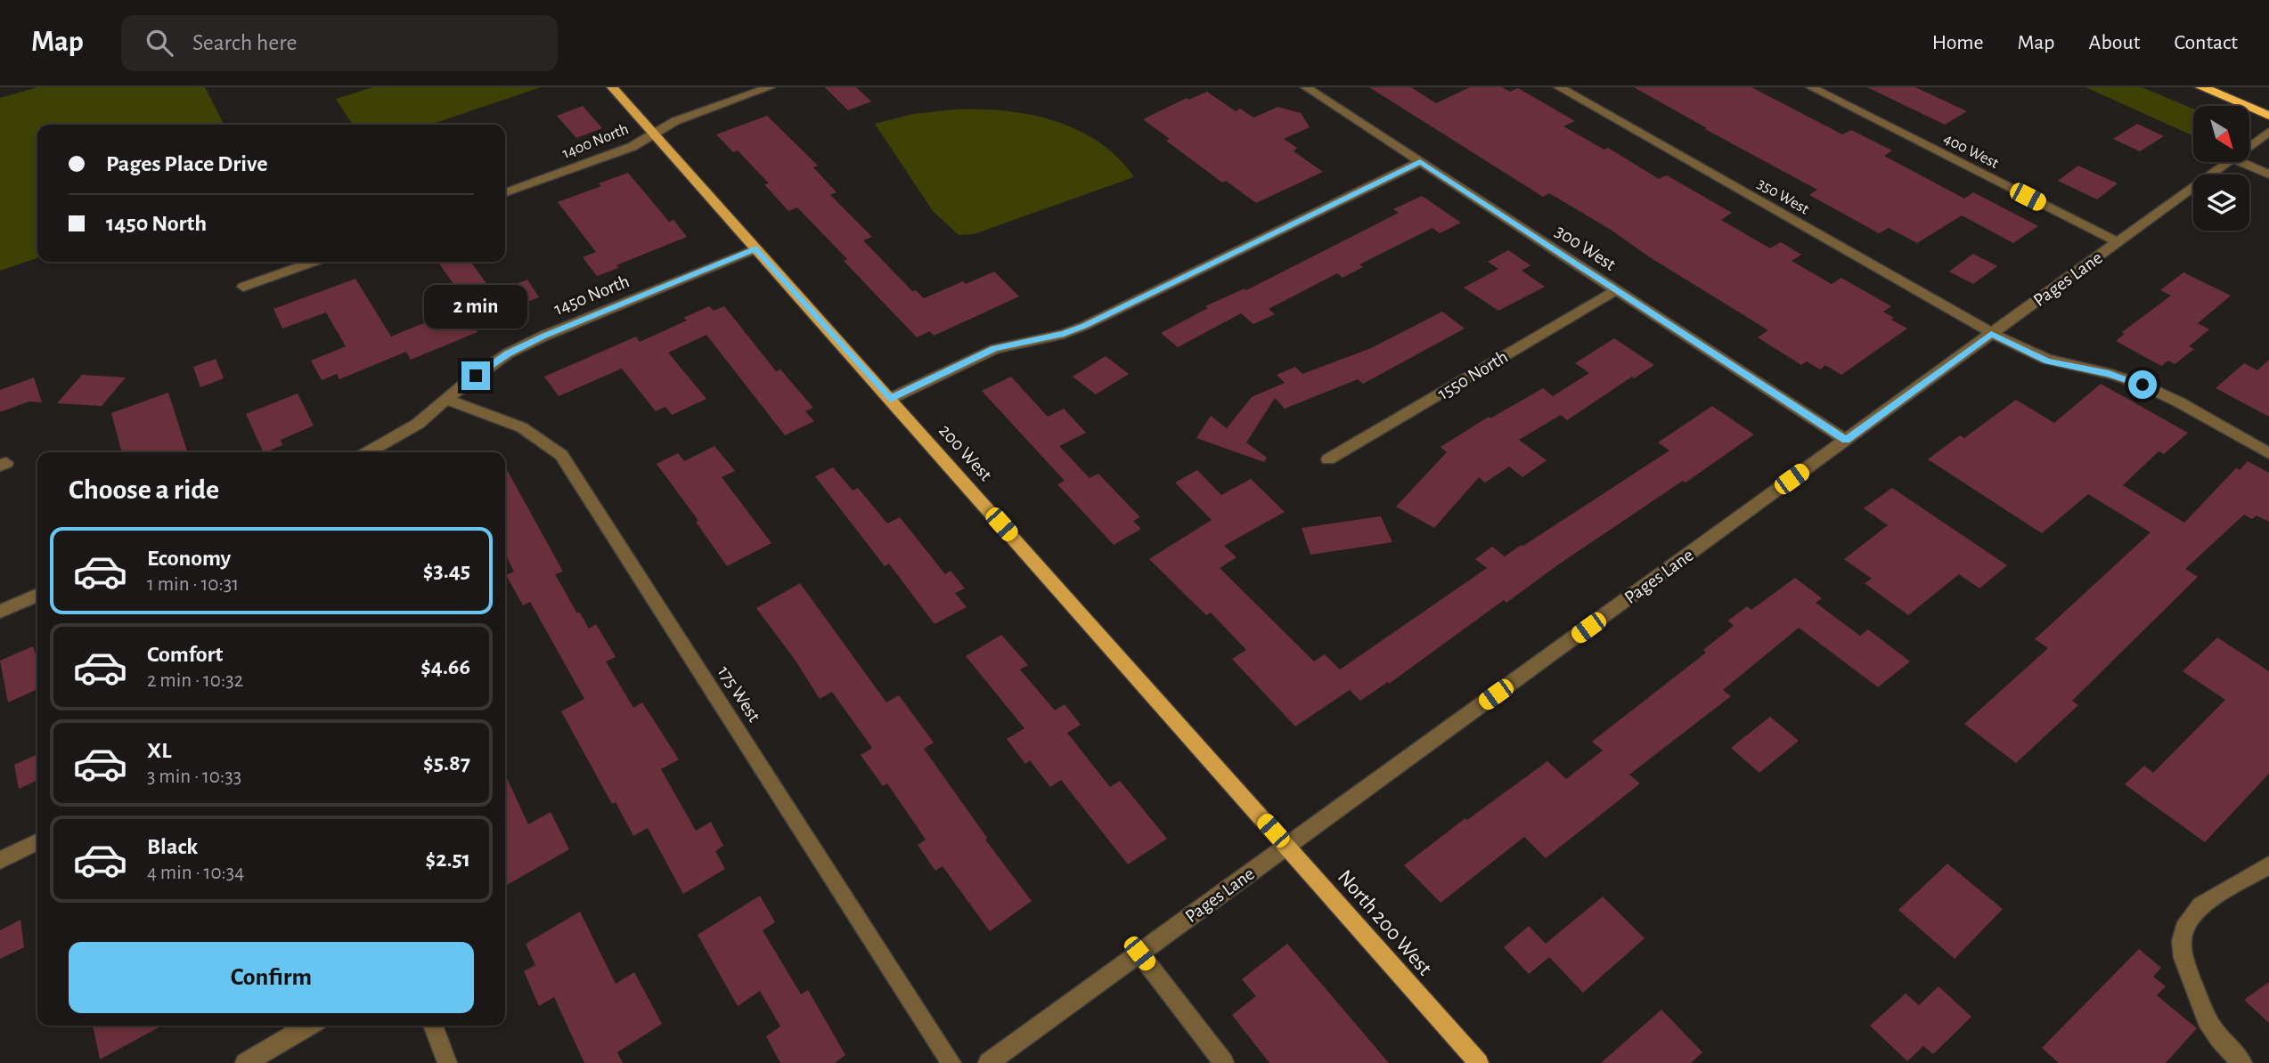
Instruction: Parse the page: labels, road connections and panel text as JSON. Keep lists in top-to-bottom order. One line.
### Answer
{"streets":{"main road":["200 West","North 200 West"],"street":["1400 North","400 West","350 West","300 West","Pages Lane","1450 North","1550 North","175 West"]},"crossings":[["1400 North","200 West"],["400 West","Pages Lane"],["350 West","Pages Lane"],["300 West","Pages Lane"],["300 West","1550 North"],["Pages Lane","200 West"],["Pages Lane","North 200 West"],["1450 North","200 West"],["1450 North","175 West"],["200 West","North 200 West"]],"north":"bottom right","page":{"header":"Map","search":"Search here","nav":["Home","Map","About","Contact"],"banner":["Pages Place Drive","1450 North"],"bubble":"2 min","heading":"Choose a ride","list":[{"name":"Economy","note":"1 min · 10:31","value":"$3.45"},{"name":"Comfort","note":"2 min · 10:32","value":"$4.66"},{"name":"XL","note":"3 min · 10:33","value":"$5.87"},{"name":"Black","note":"4 min · 10:34","value":"$2.51"}],"buttons":"Confirm"}}
